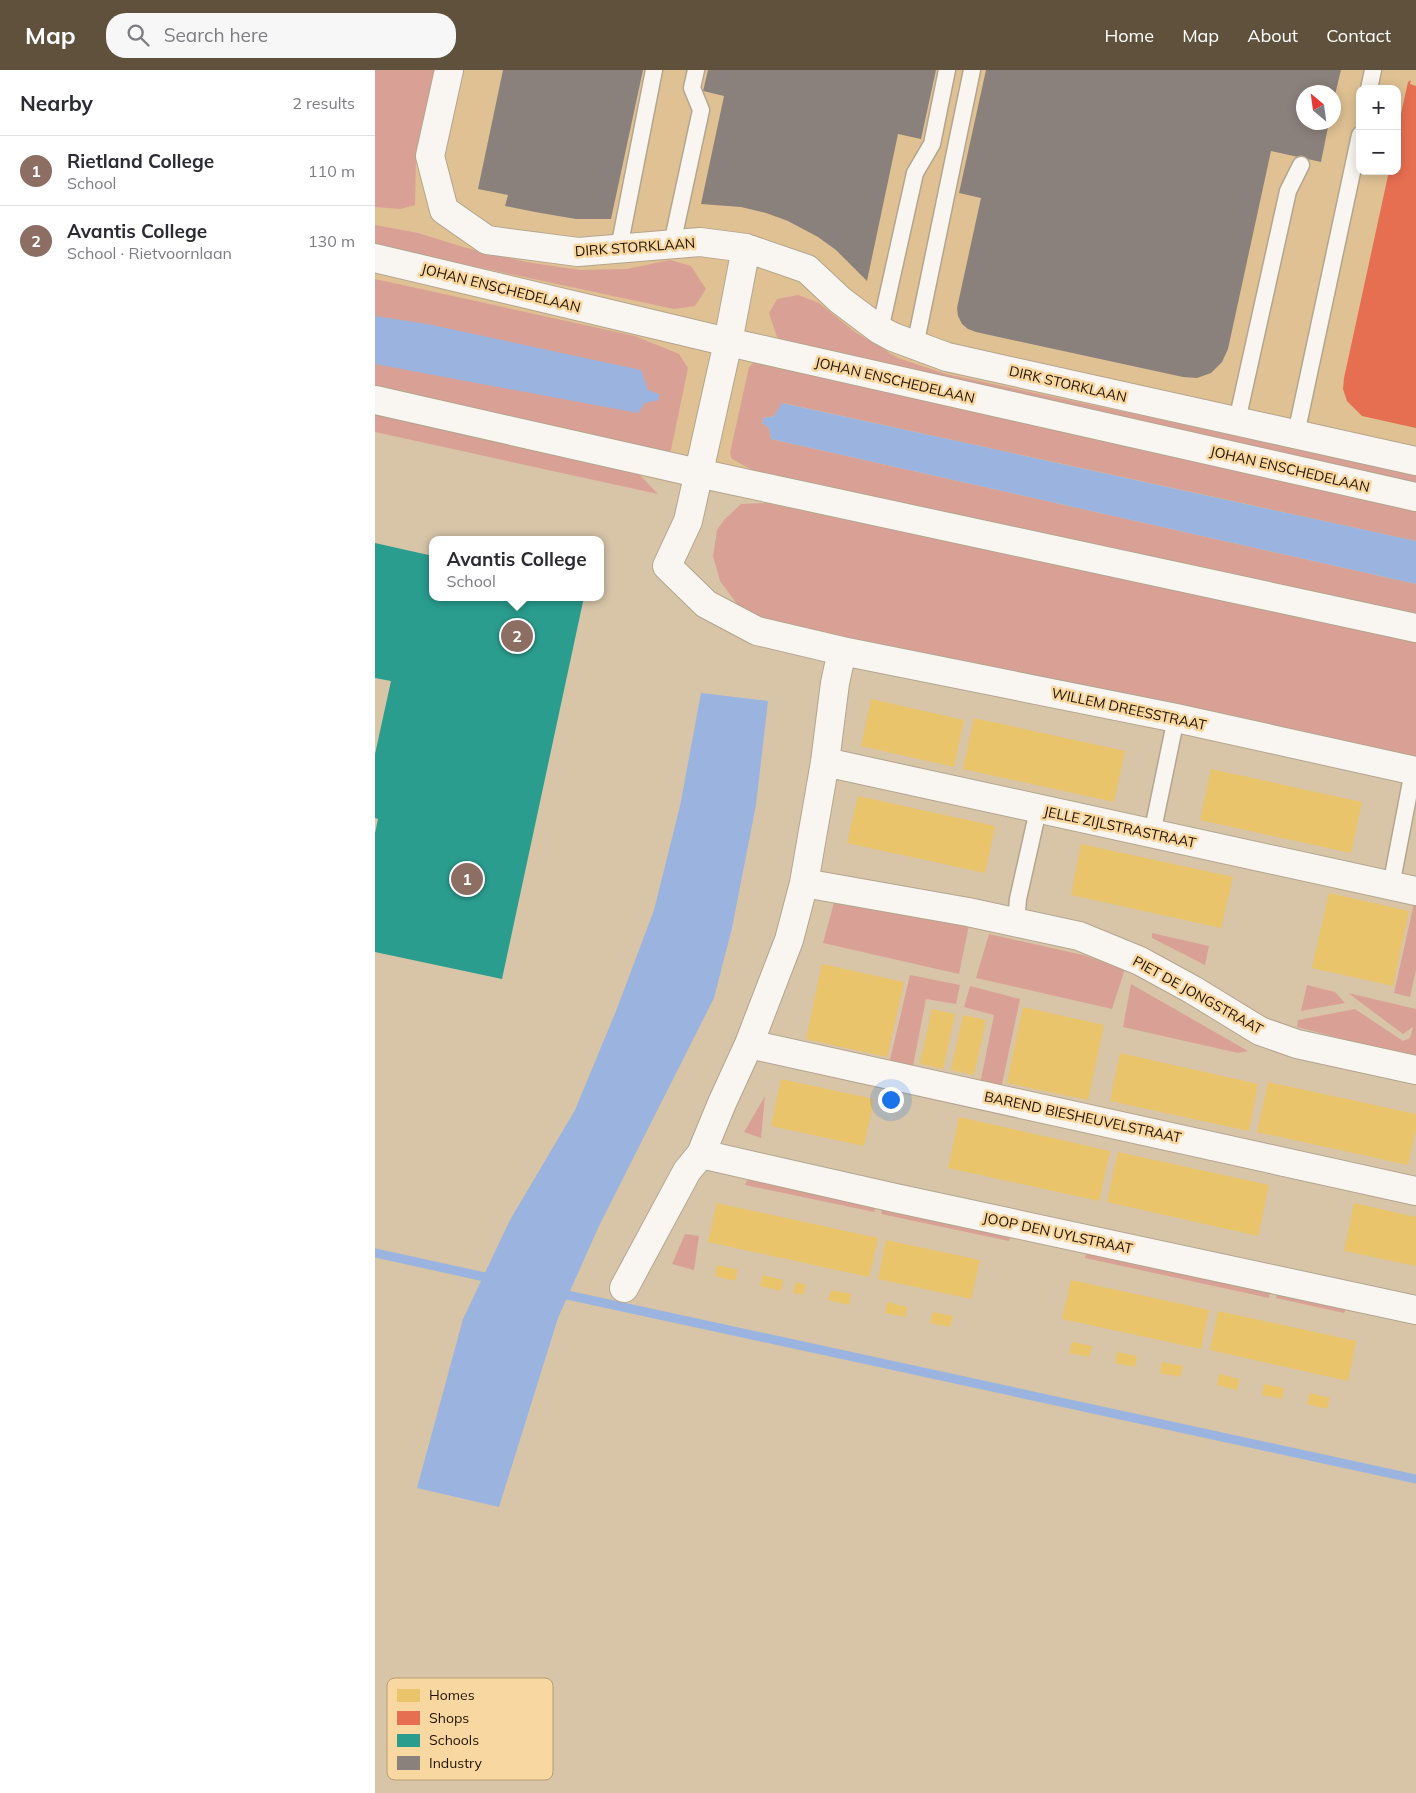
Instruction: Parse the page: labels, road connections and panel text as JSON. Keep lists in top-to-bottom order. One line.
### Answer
{"streets":{"street":["DIRK STORKLAAN","JOHAN ENSCHEDELAAN","WILLEM DREESSTRAAT","JELLE ZIJLSTRASTRAAT","PIET DE JONGSTRAAT","BAREND BIESHEUVELSTRAAT","JOOP DEN UYLSTRAAT"]},"legend":["Homes","Shops","Schools","Industry"],"north":"top left","page":{"header":"Map","search":"Search here","nav":["Home","Map","About","Contact"],"heading":["Nearby","2 results"],"map_buttons":["+","−"],"list":[{"mark":"1","name":"Rietland College","note":"School","value":"110 m"},{"mark":"2","name":"Avantis College","note":"School · Rietvoornlaan","value":"130 m"}],"popup":["Avantis College","School"],"pins":["2","1"]}}
